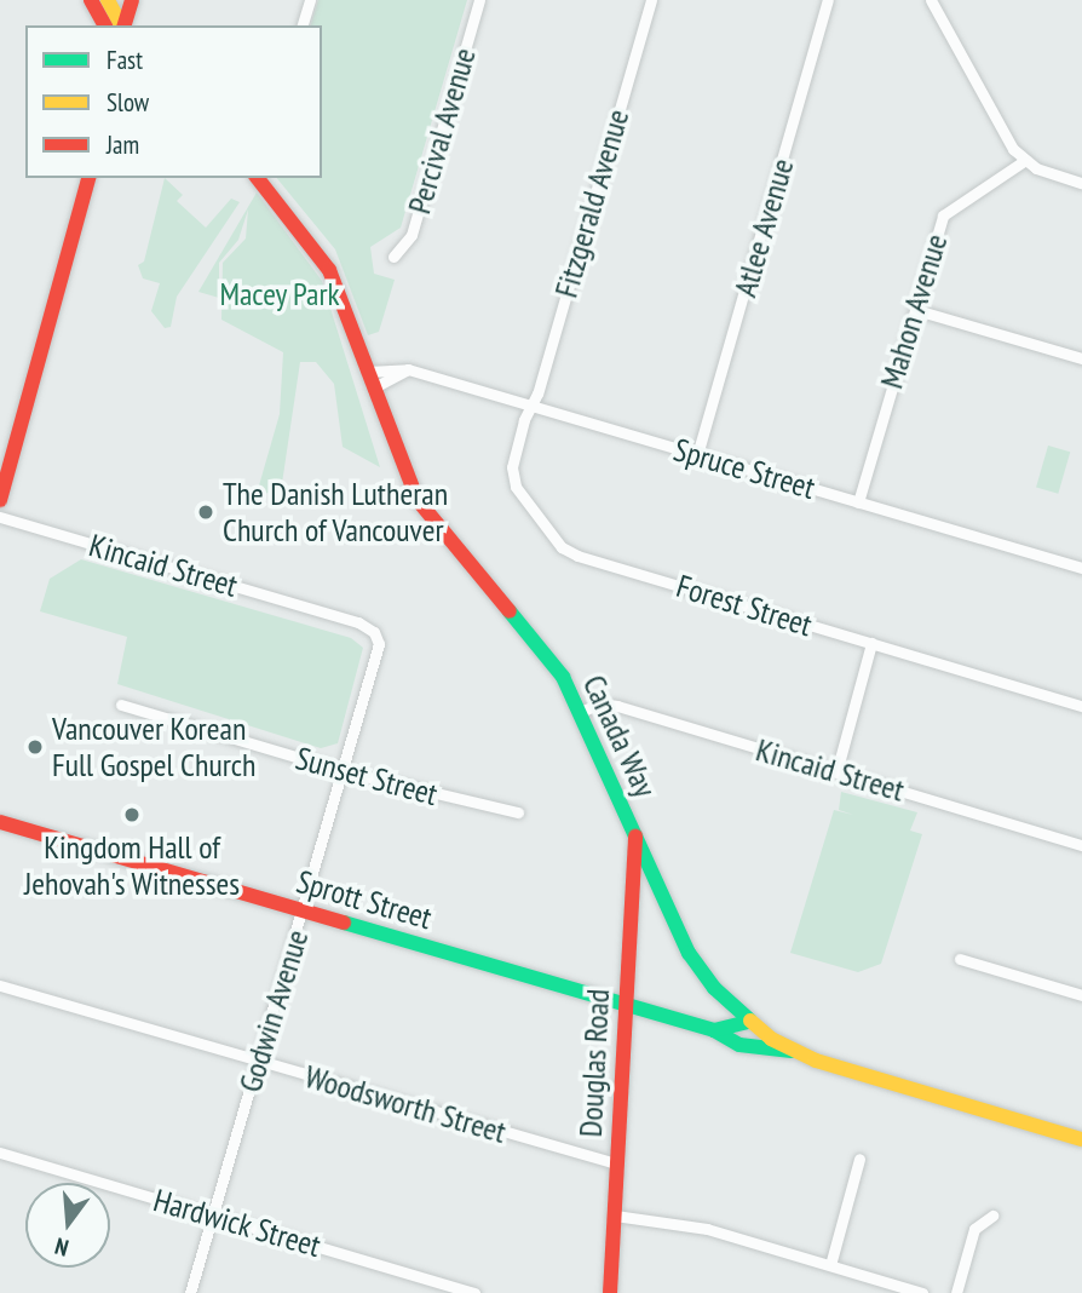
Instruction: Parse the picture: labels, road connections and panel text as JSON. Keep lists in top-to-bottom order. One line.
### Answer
{"streets":{"main road":["Canada Way","Sprott Street","Douglas Road"],"street":["Percival Avenue","Fitzgerald Avenue","Atlee Avenue","Mahon Avenue","Spruce Street","Kincaid Street","Forest Street","Sunset Street","Godwin Avenue","Woodsworth Street","Hardwick Street"]},"crossings":[["Fitzgerald Avenue","Spruce Street"],["Fitzgerald Avenue","Forest Street"],["Atlee Avenue","Spruce Street"],["Mahon Avenue","Spruce Street"],["Spruce Street","Forest Street"],["Spruce Street","Canada Way"],["Kincaid Street","Canada Way"],["Kincaid Street","Godwin Avenue"],["Canada Way","Sprott Street"],["Canada Way","Douglas Road"],["Sunset Street","Godwin Avenue"],["Sprott Street","Godwin Avenue"],["Sprott Street","Douglas Road"],["Godwin Avenue","Woodsworth Street"],["Godwin Avenue","Hardwick Street"],["Douglas Road","Woodsworth Street"]],"parks":["Macey Park"],"places":["The Danish Lutheran Church of Vancouver","Vancouver Korean Full Gospel Church","Kingdom Hall of Jehovah's Witnesses"],"legend":["Fast","Slow","Jam"],"north":"bottom"}
